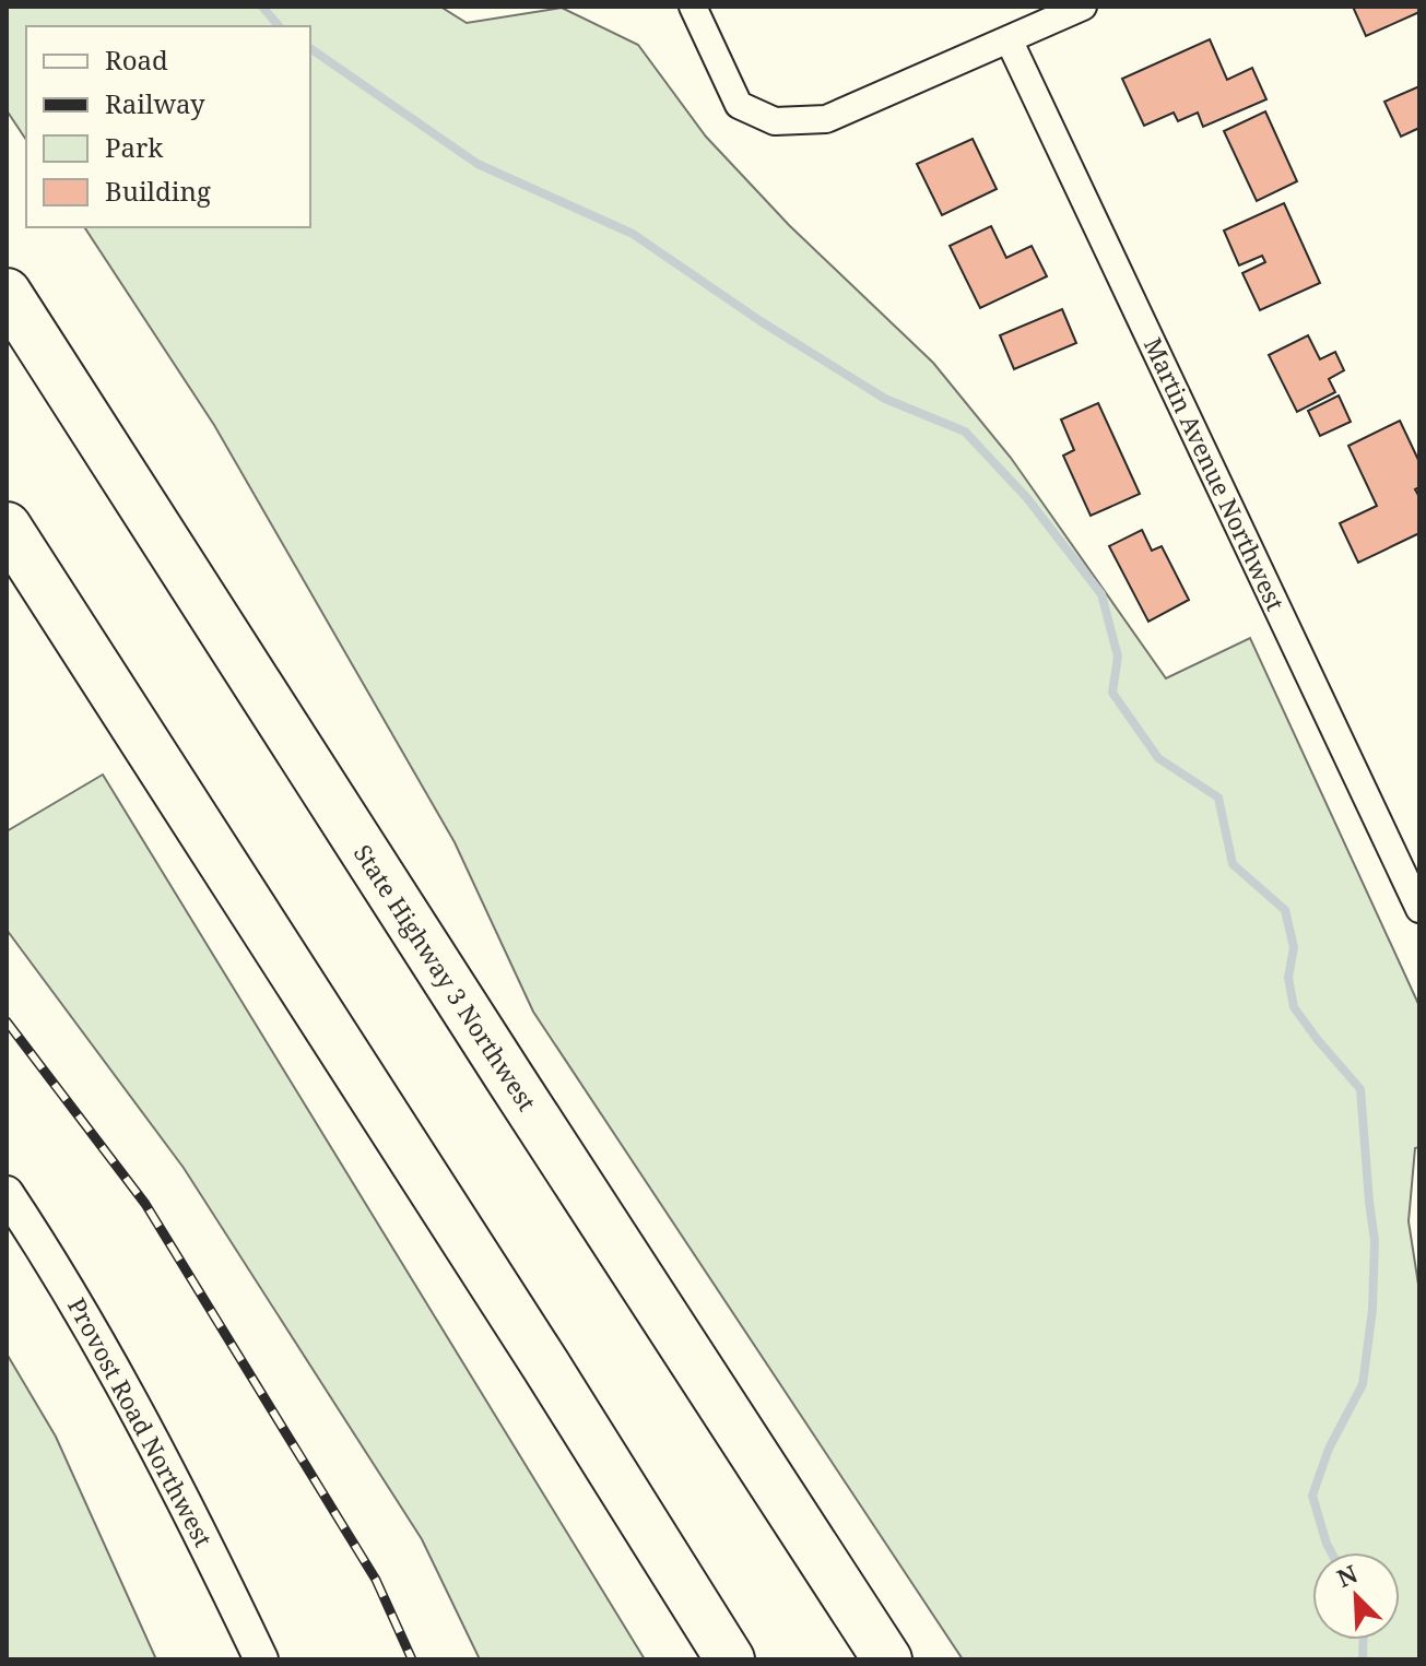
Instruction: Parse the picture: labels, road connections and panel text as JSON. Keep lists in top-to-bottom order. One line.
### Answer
{"streets":{"highway":["State Highway 3 Northwest"],"street":["Martin Avenue Northwest","Provost Road Northwest"]},"legend":["Road","Railway","Park","Building"],"north":"top left"}
